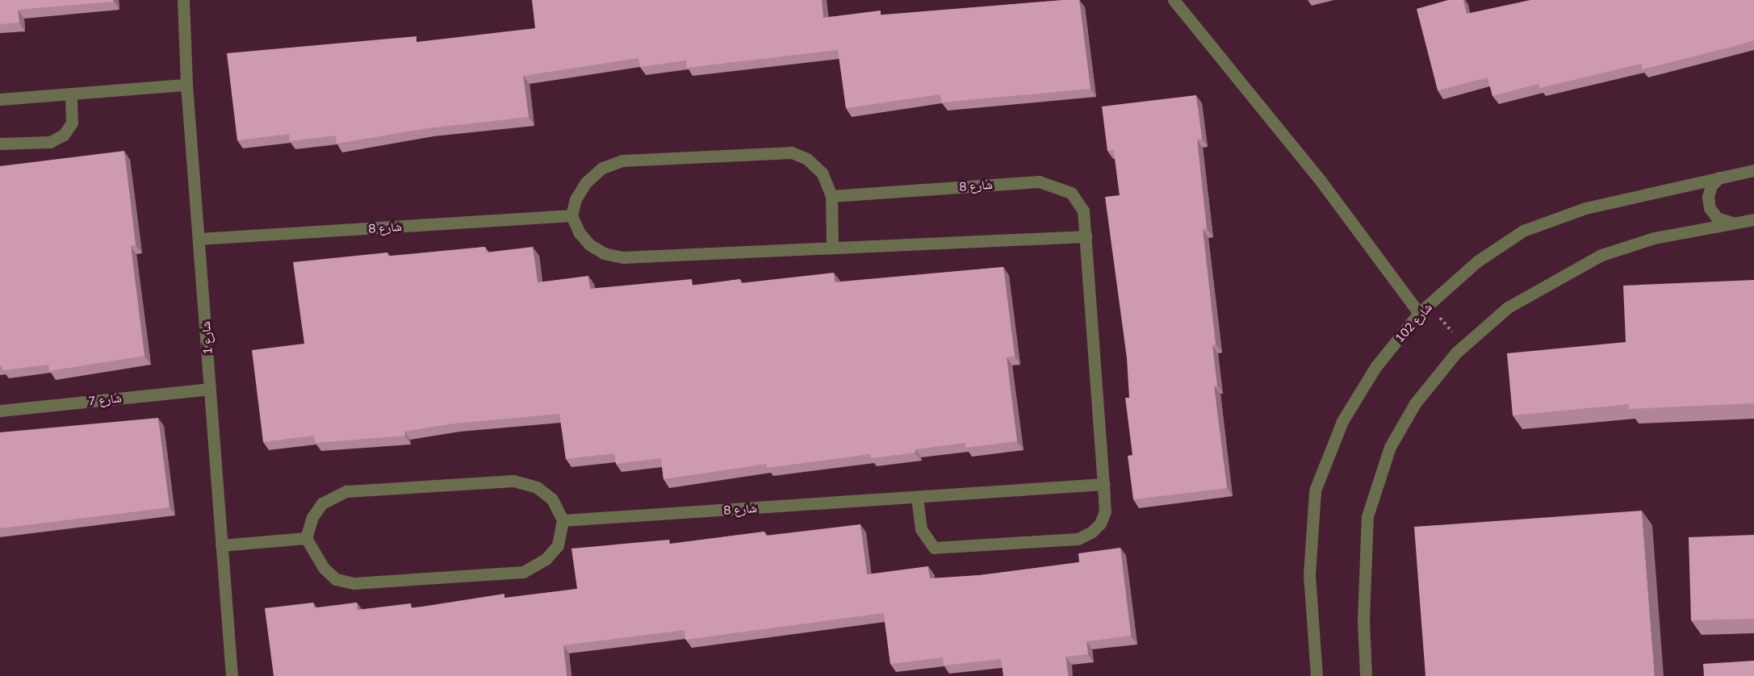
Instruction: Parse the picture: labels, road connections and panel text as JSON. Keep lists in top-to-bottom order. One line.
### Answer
{"streets":{"street":["شارع 8","شارع 102","شارع 1","شارع 7"]},"crossings":[["شارع 8","شارع 1"],["شارع 1","شارع 7"]]}
